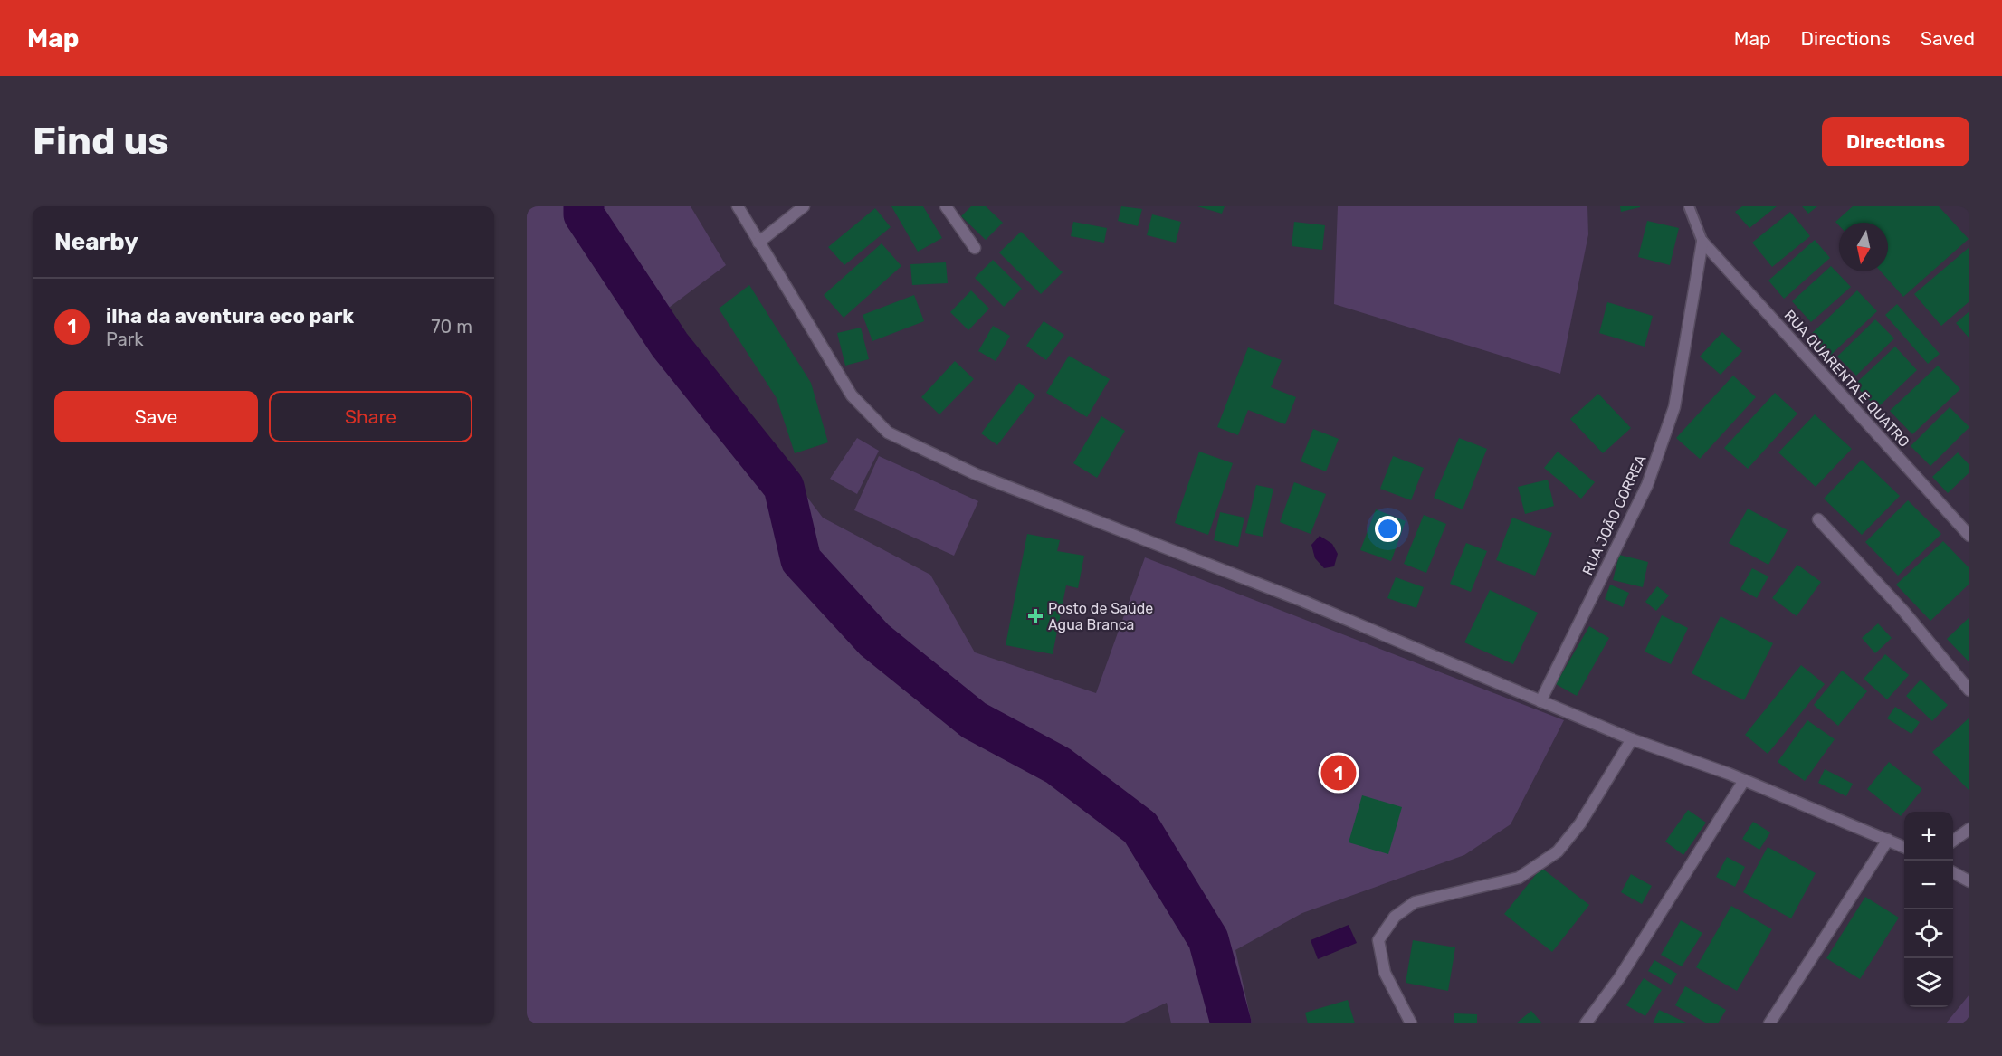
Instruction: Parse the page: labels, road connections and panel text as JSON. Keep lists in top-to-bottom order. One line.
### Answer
{"streets":{"street":["RUA QUARENTA E QUATRO","RUA JOÃO CORREA"]},"crossings":[["RUA QUARENTA E QUATRO","RUA JOÃO CORREA"]],"places":{"health":["Posto de Saúde Agua Branca"]},"north":"bottom","page":{"header":"Map","nav":["Map","Directions","Saved"],"buttons":["Directions",["Save","Share"]],"title":"Find us","heading":"Nearby","list":[{"mark":"1","name":"ilha da aventura eco park","note":"Park","value":"70 m"}],"pins":"1","map_buttons":["+","−"]}}
